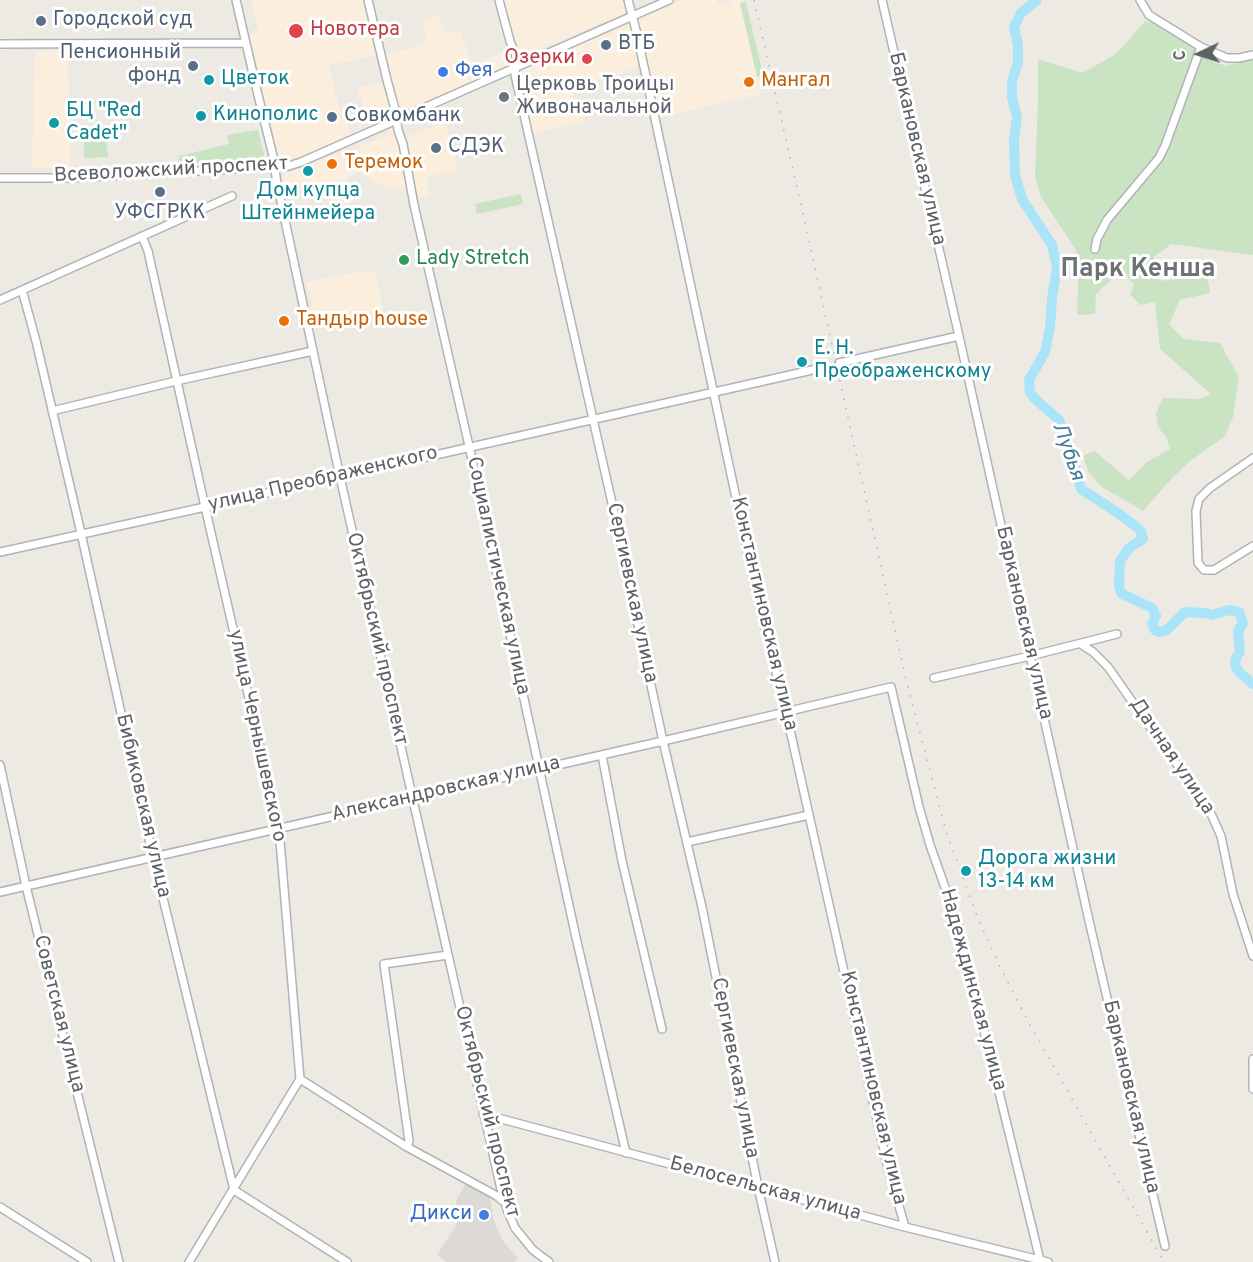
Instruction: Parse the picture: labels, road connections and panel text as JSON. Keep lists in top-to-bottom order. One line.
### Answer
{"streets":{"street":["Баркановская улица","Всеволожский проспект","улица Преображенского","Социалистическая улица","Сергиевская улица","Константиновская улица","Октябрьский проспект","улица Чернышевского","Дачная улица","Александровская улица","Бибиковская улица","Надеждинская улица","Советская улица","Белосельская улица"]},"crossings":[["Всеволожский проспект","Социалистическая улица"],["Всеволожский проспект","Сергиевская улица"],["Всеволожский проспект","Константиновская улица"],["Всеволожский проспект","Октябрьский проспект"],["улица Преображенского","Социалистическая улица"],["улица Преображенского","Сергиевская улица"],["улица Преображенского","Константиновская улица"],["улица Преображенского","Октябрьский проспект"],["улица Преображенского","улица Чернышевского"],["улица Преображенского","Бибиковская улица"],["Социалистическая улица","Александровская улица"],["Социалистическая улица","Белосельская улица"],["Сергиевская улица","Александровская улица"],["Сергиевская улица","Белосельская улица"],["Константиновская улица","Александровская улица"],["Константиновская улица","Белосельская улица"],["Октябрьский проспект","Александровская улица"],["Октябрьский проспект","Белосельская улица"],["улица Чернышевского","Александровская улица"],["Александровская улица","Бибиковская улица"],["Александровская улица","Надеждинская улица"],["Александровская улица","Советская улица"],["Надеждинская улица","Белосельская улица"]],"districts":["Парк Кенша"],"water":["Лубья"],"places":["Городской суд","Новотера","ВТБ","Озерки","Пенсионный фонд","Фея","Цветок","Мангал","Церковь Троицы Живоначальной","Кинополис","Совкомбанк","БЦ \"Red Cadet\"","СДЭК","Теремок","Дом купца Штейнмейера","УФСГРКК","Lady Stretch","Тандыр house","Е. Н. Преображенскому","Дорога жизни 13-14 км","Дикси"],"north":"left"}
